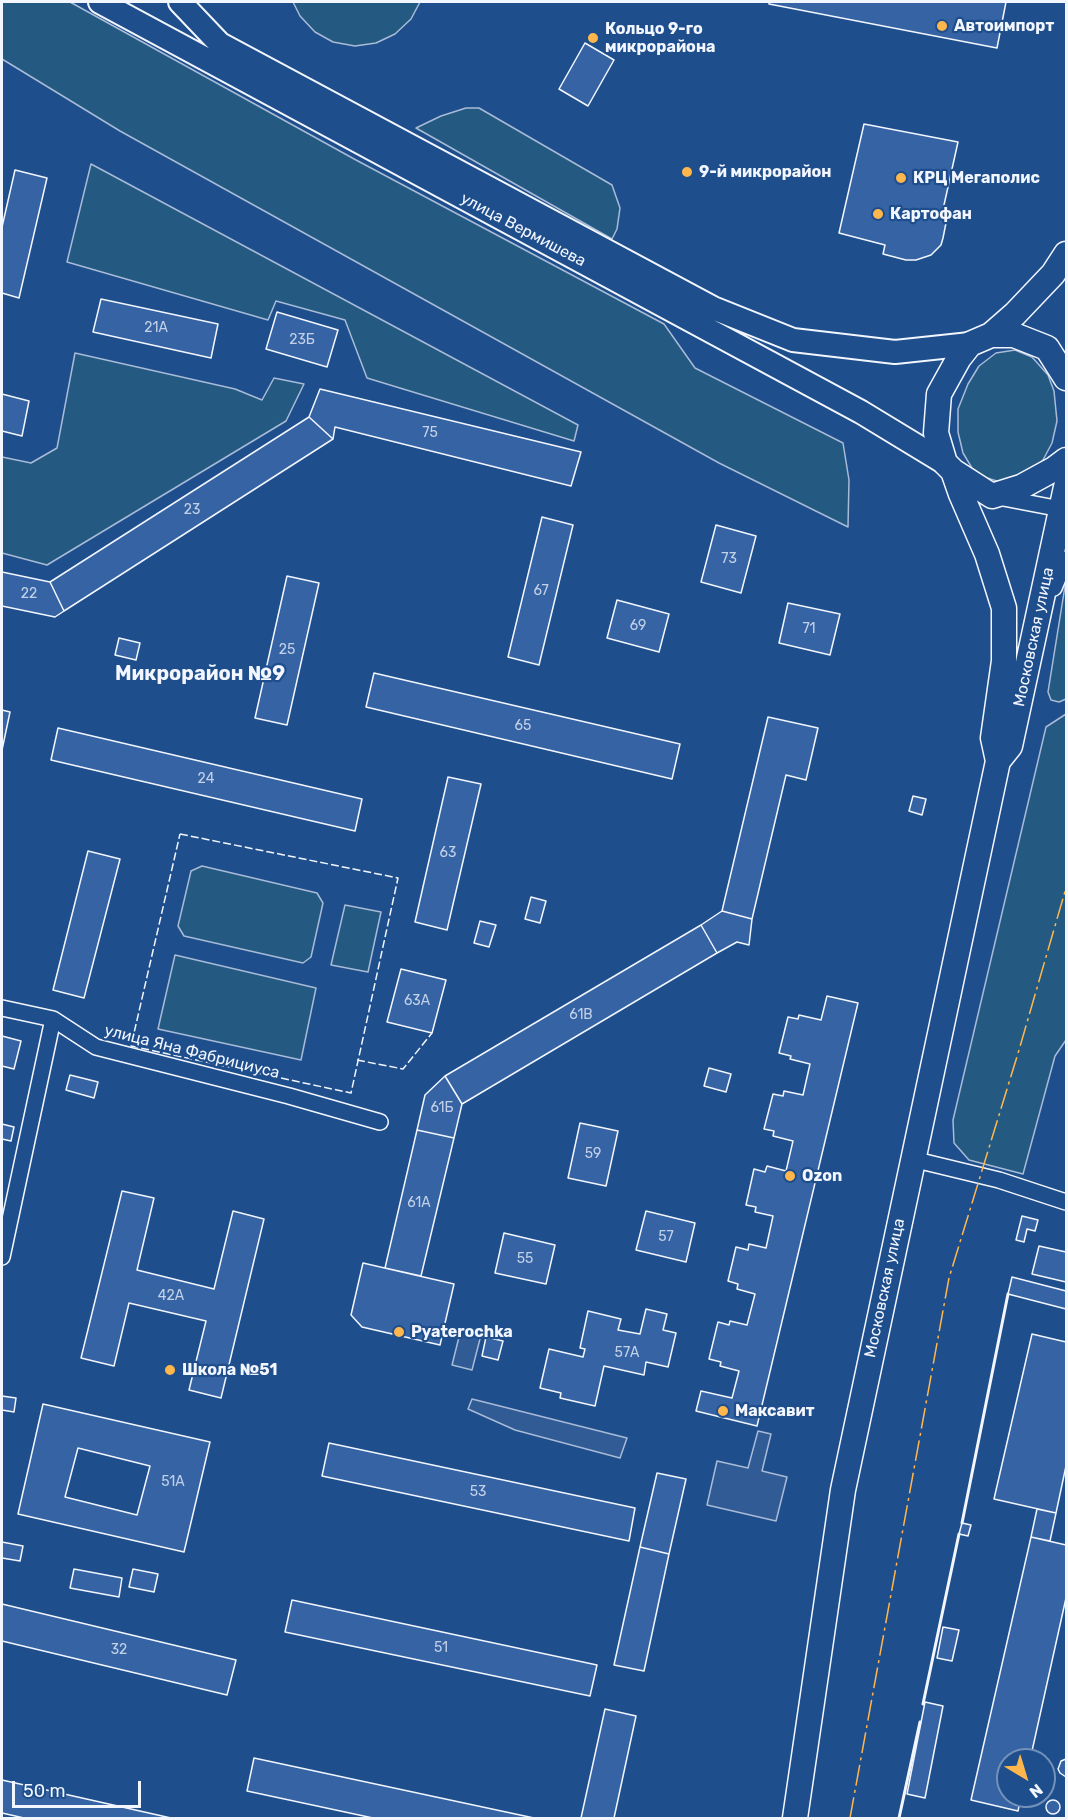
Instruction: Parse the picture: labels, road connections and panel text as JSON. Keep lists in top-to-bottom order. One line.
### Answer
{"streets":{"main road":["улица Вермишева","Московская улица"],"street":["улица Яна Фабрициуса"]},"crossings":[["улица Вермишева","Московская улица"]],"districts":["Микрорайон №9"],"places":["Автоимпорт","Кольцо 9-го микрорайона","9-й микрорайон","КРЦ Мегаполис","Картофан","Ozon","Pyaterochka","Школа №51","Максавит"],"house_numbers":["21А","23Б","75","23","73","67","22","69","71","25","65","24","63","63А","61В","61Б","59","61А","57","55","42А","57А","51А","53","51","32"],"scale_bar":"50 m","north":"bottom right"}
